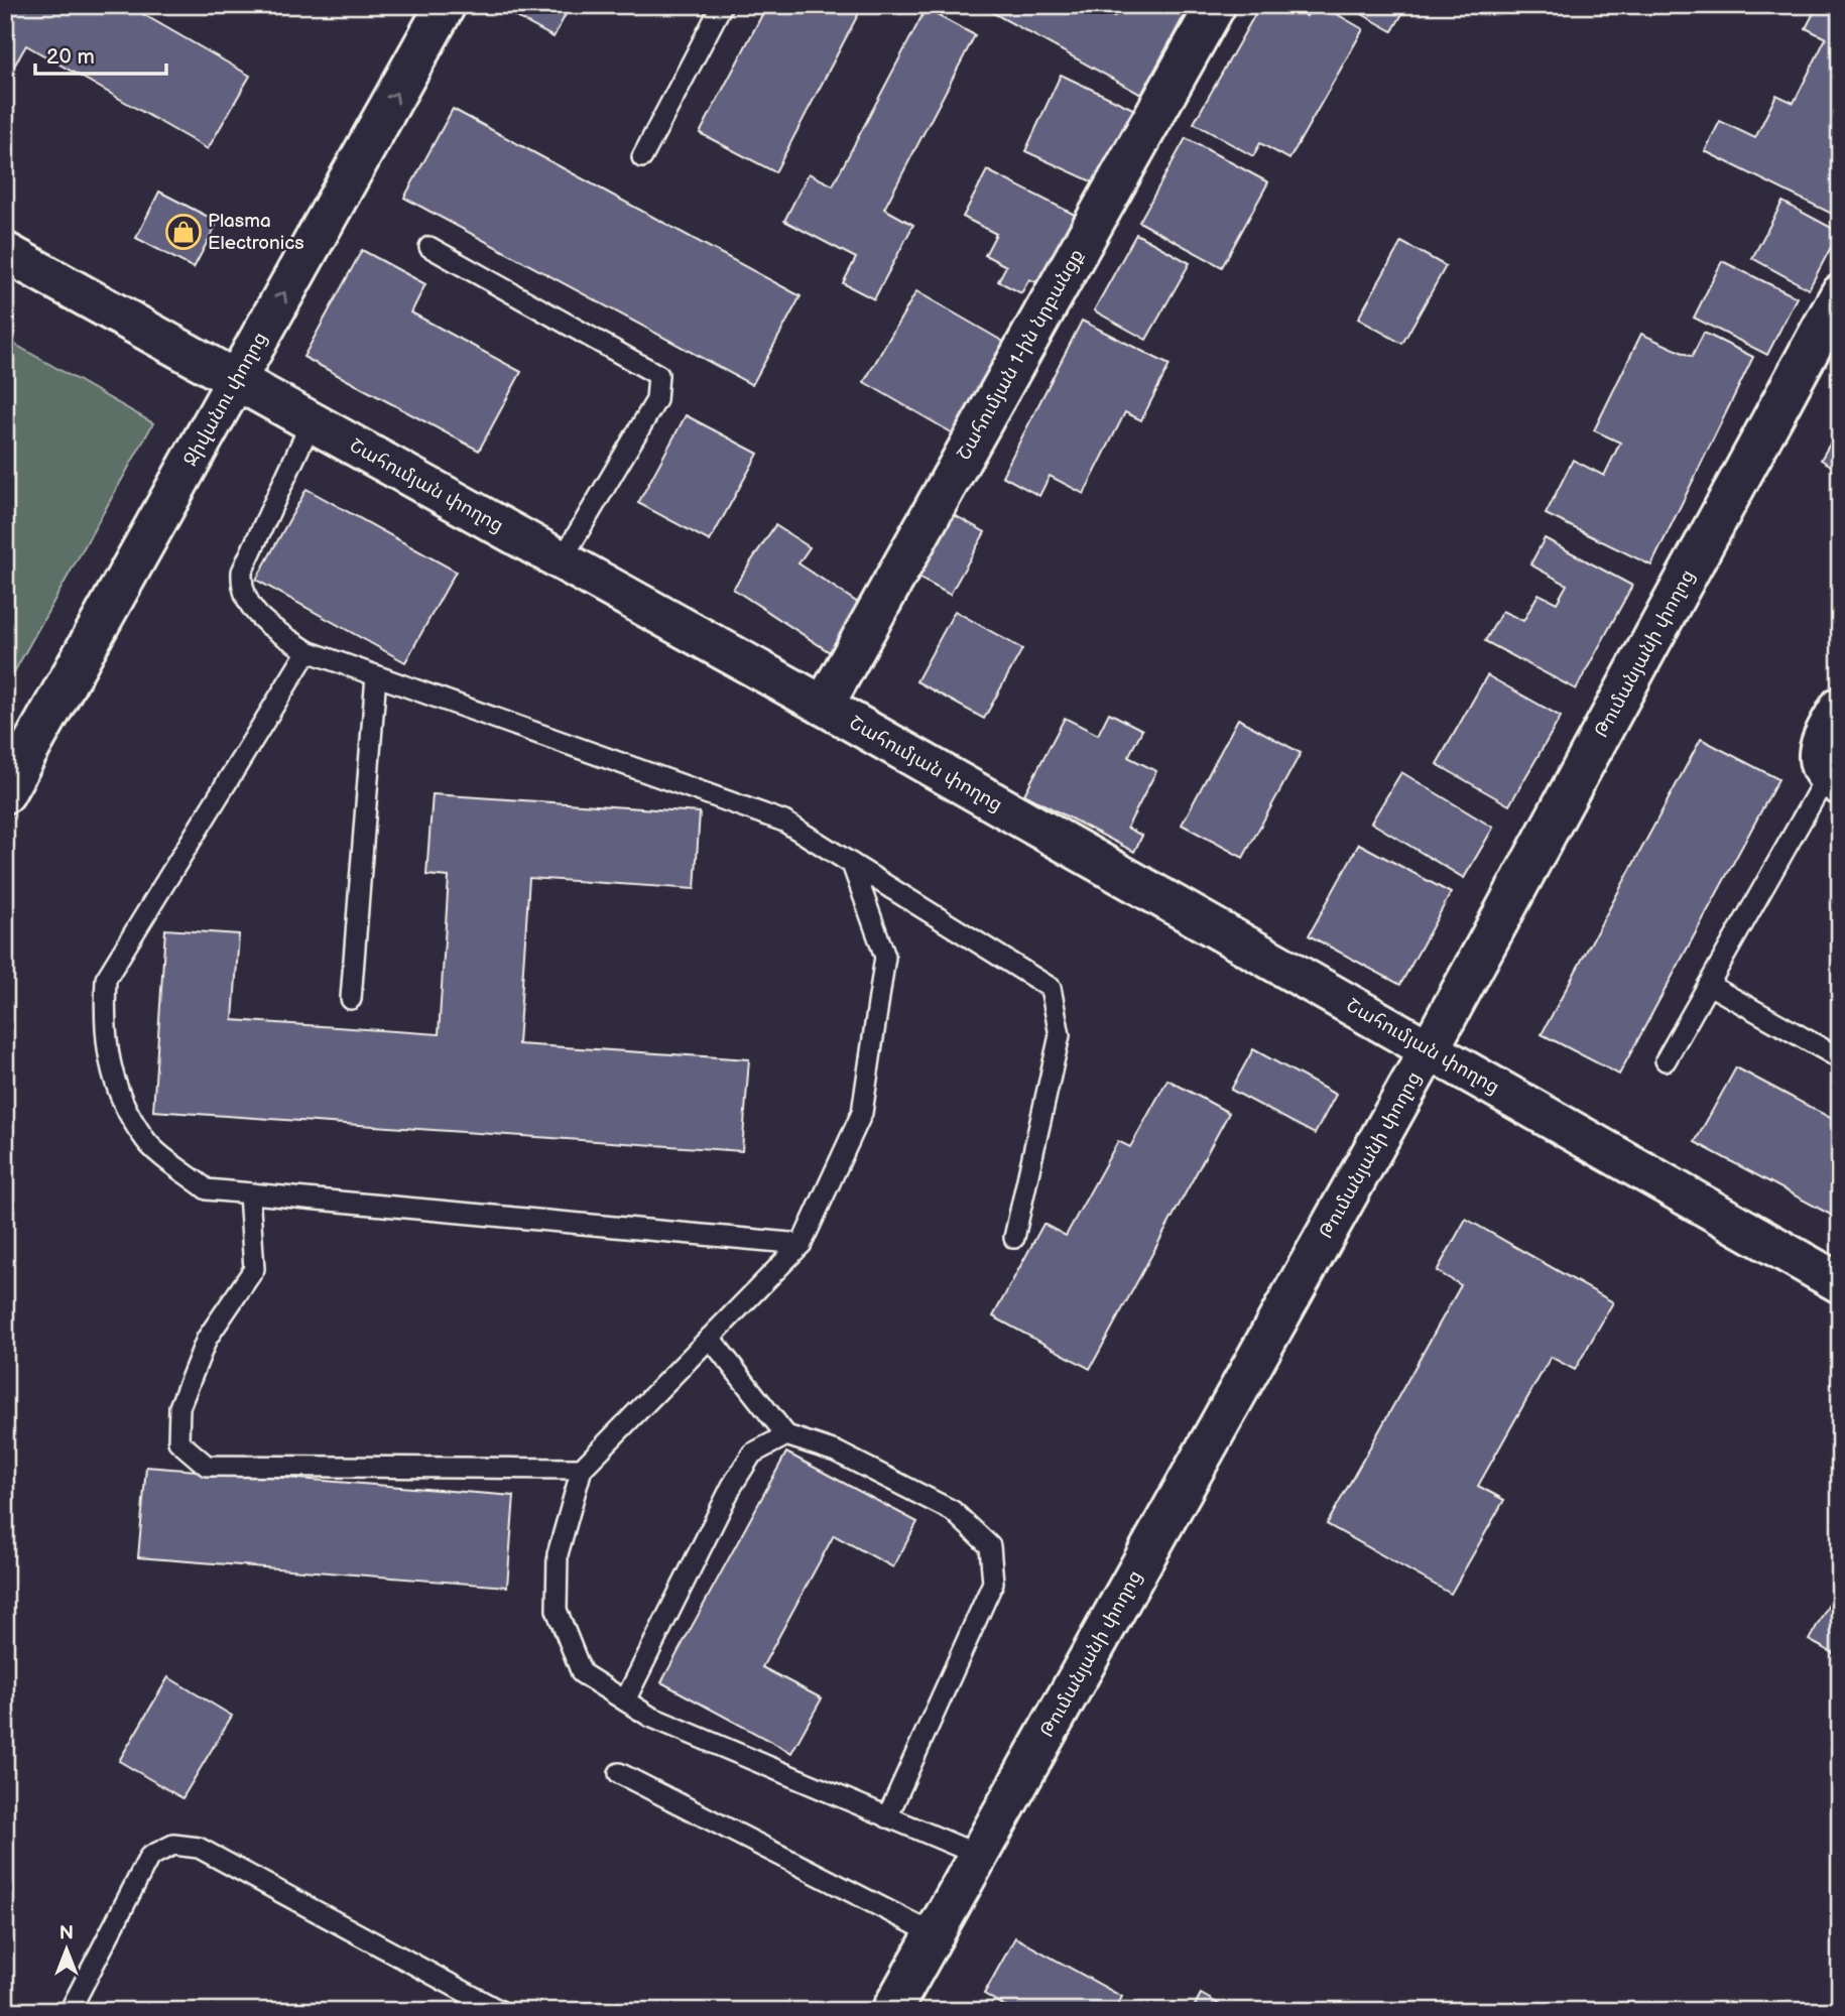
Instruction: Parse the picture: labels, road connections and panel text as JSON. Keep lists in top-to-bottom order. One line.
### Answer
{"streets":{"street":["Շահումյան 1-ին նրբանցք","Ջիվանու փողոց","Շահումյան փողոց","Թումանյանի փողոց"]},"crossings":[["Շահումյան 1-ին նրբանցք","Շահումյան փողոց"],["Ջիվանու փողոց","Շահումյան փողոց"],["Շահումյան փողոց","Թումանյանի փողոց"]],"one_way":["Ջիվանու փողոց"],"places":{"shop":["Plasma Electronics"]},"scale_bar":"20 m","north":"top"}
